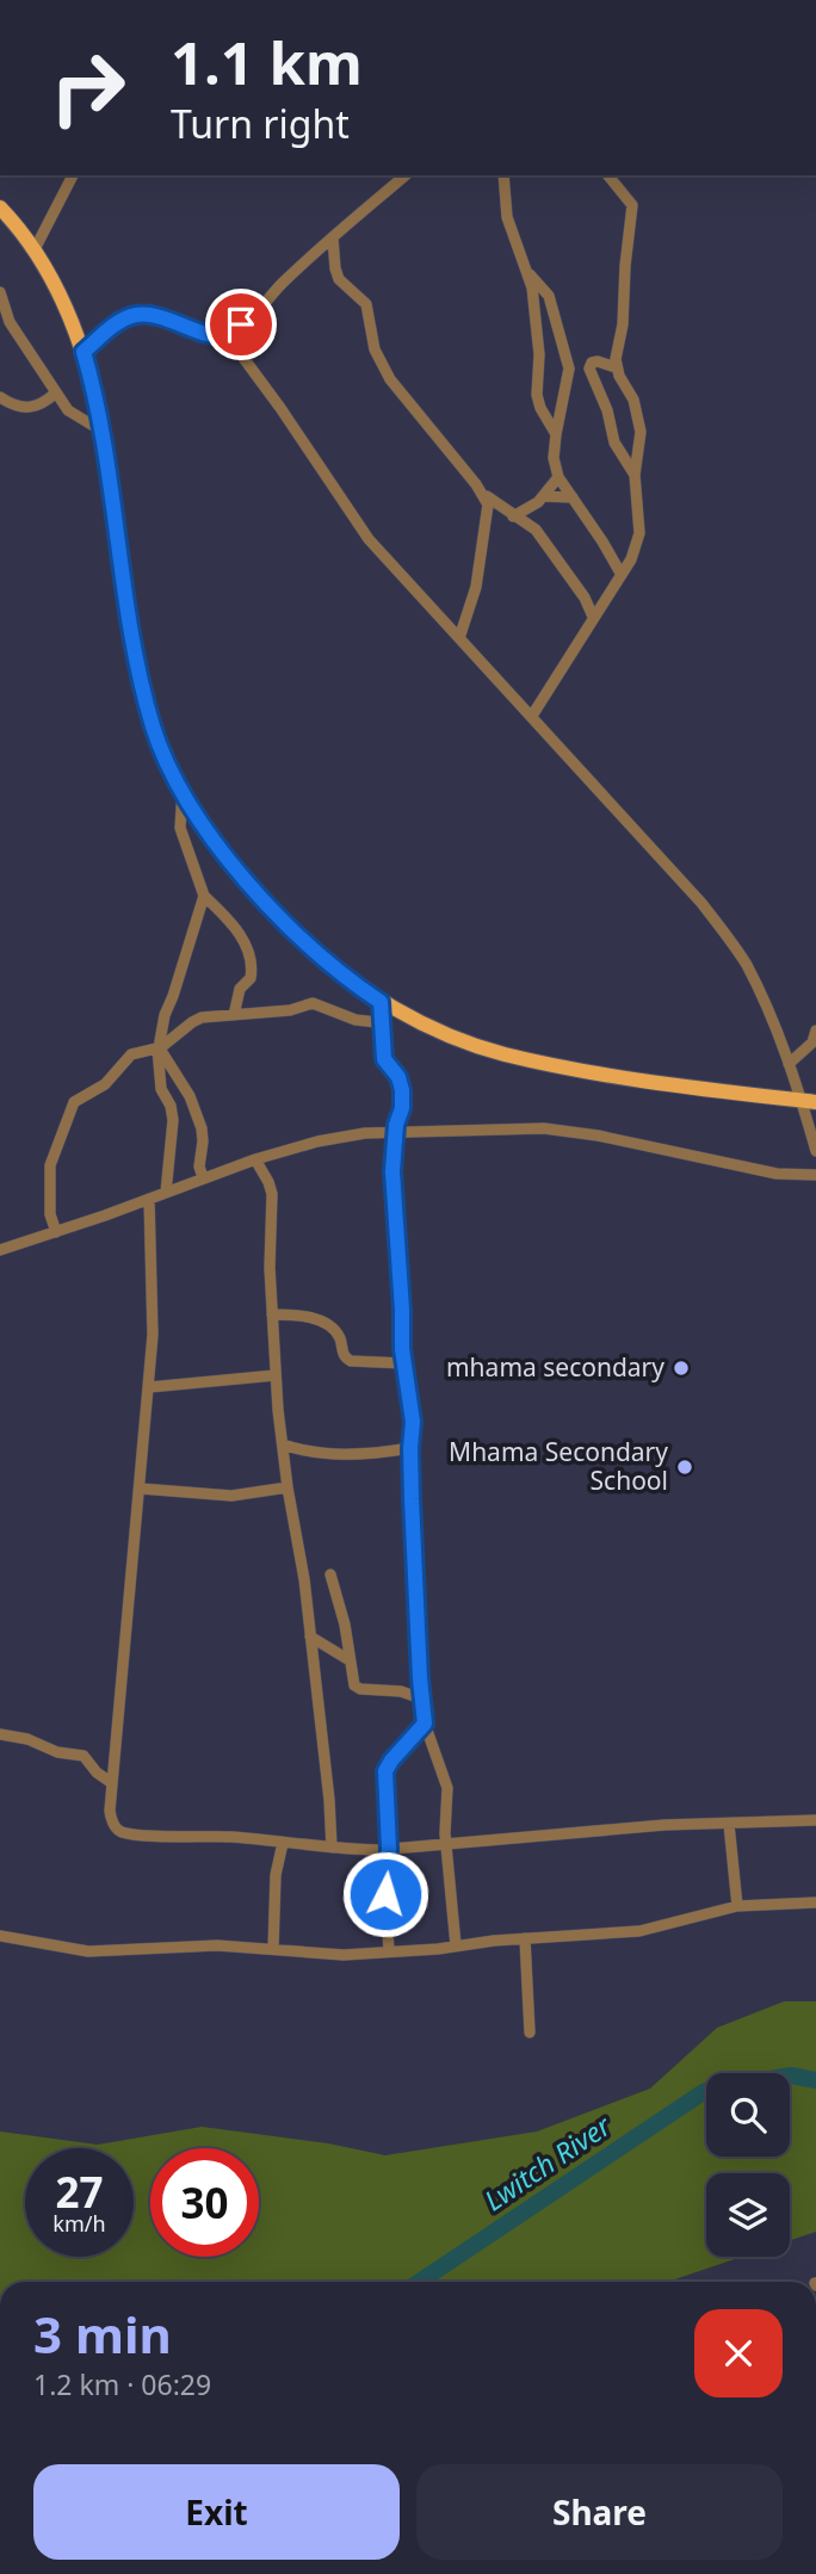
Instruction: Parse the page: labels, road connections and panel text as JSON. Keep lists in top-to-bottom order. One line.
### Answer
{"water":["Lwitch River"],"places":["mhama secondary","Mhama Secondary School"],"page":{"turn":["1.1 km","Turn right"],"speed":"27 km/h","limit":"30","heading":["3 min","1.2 km · 06:29"],"buttons":["Exit","Share"]}}
